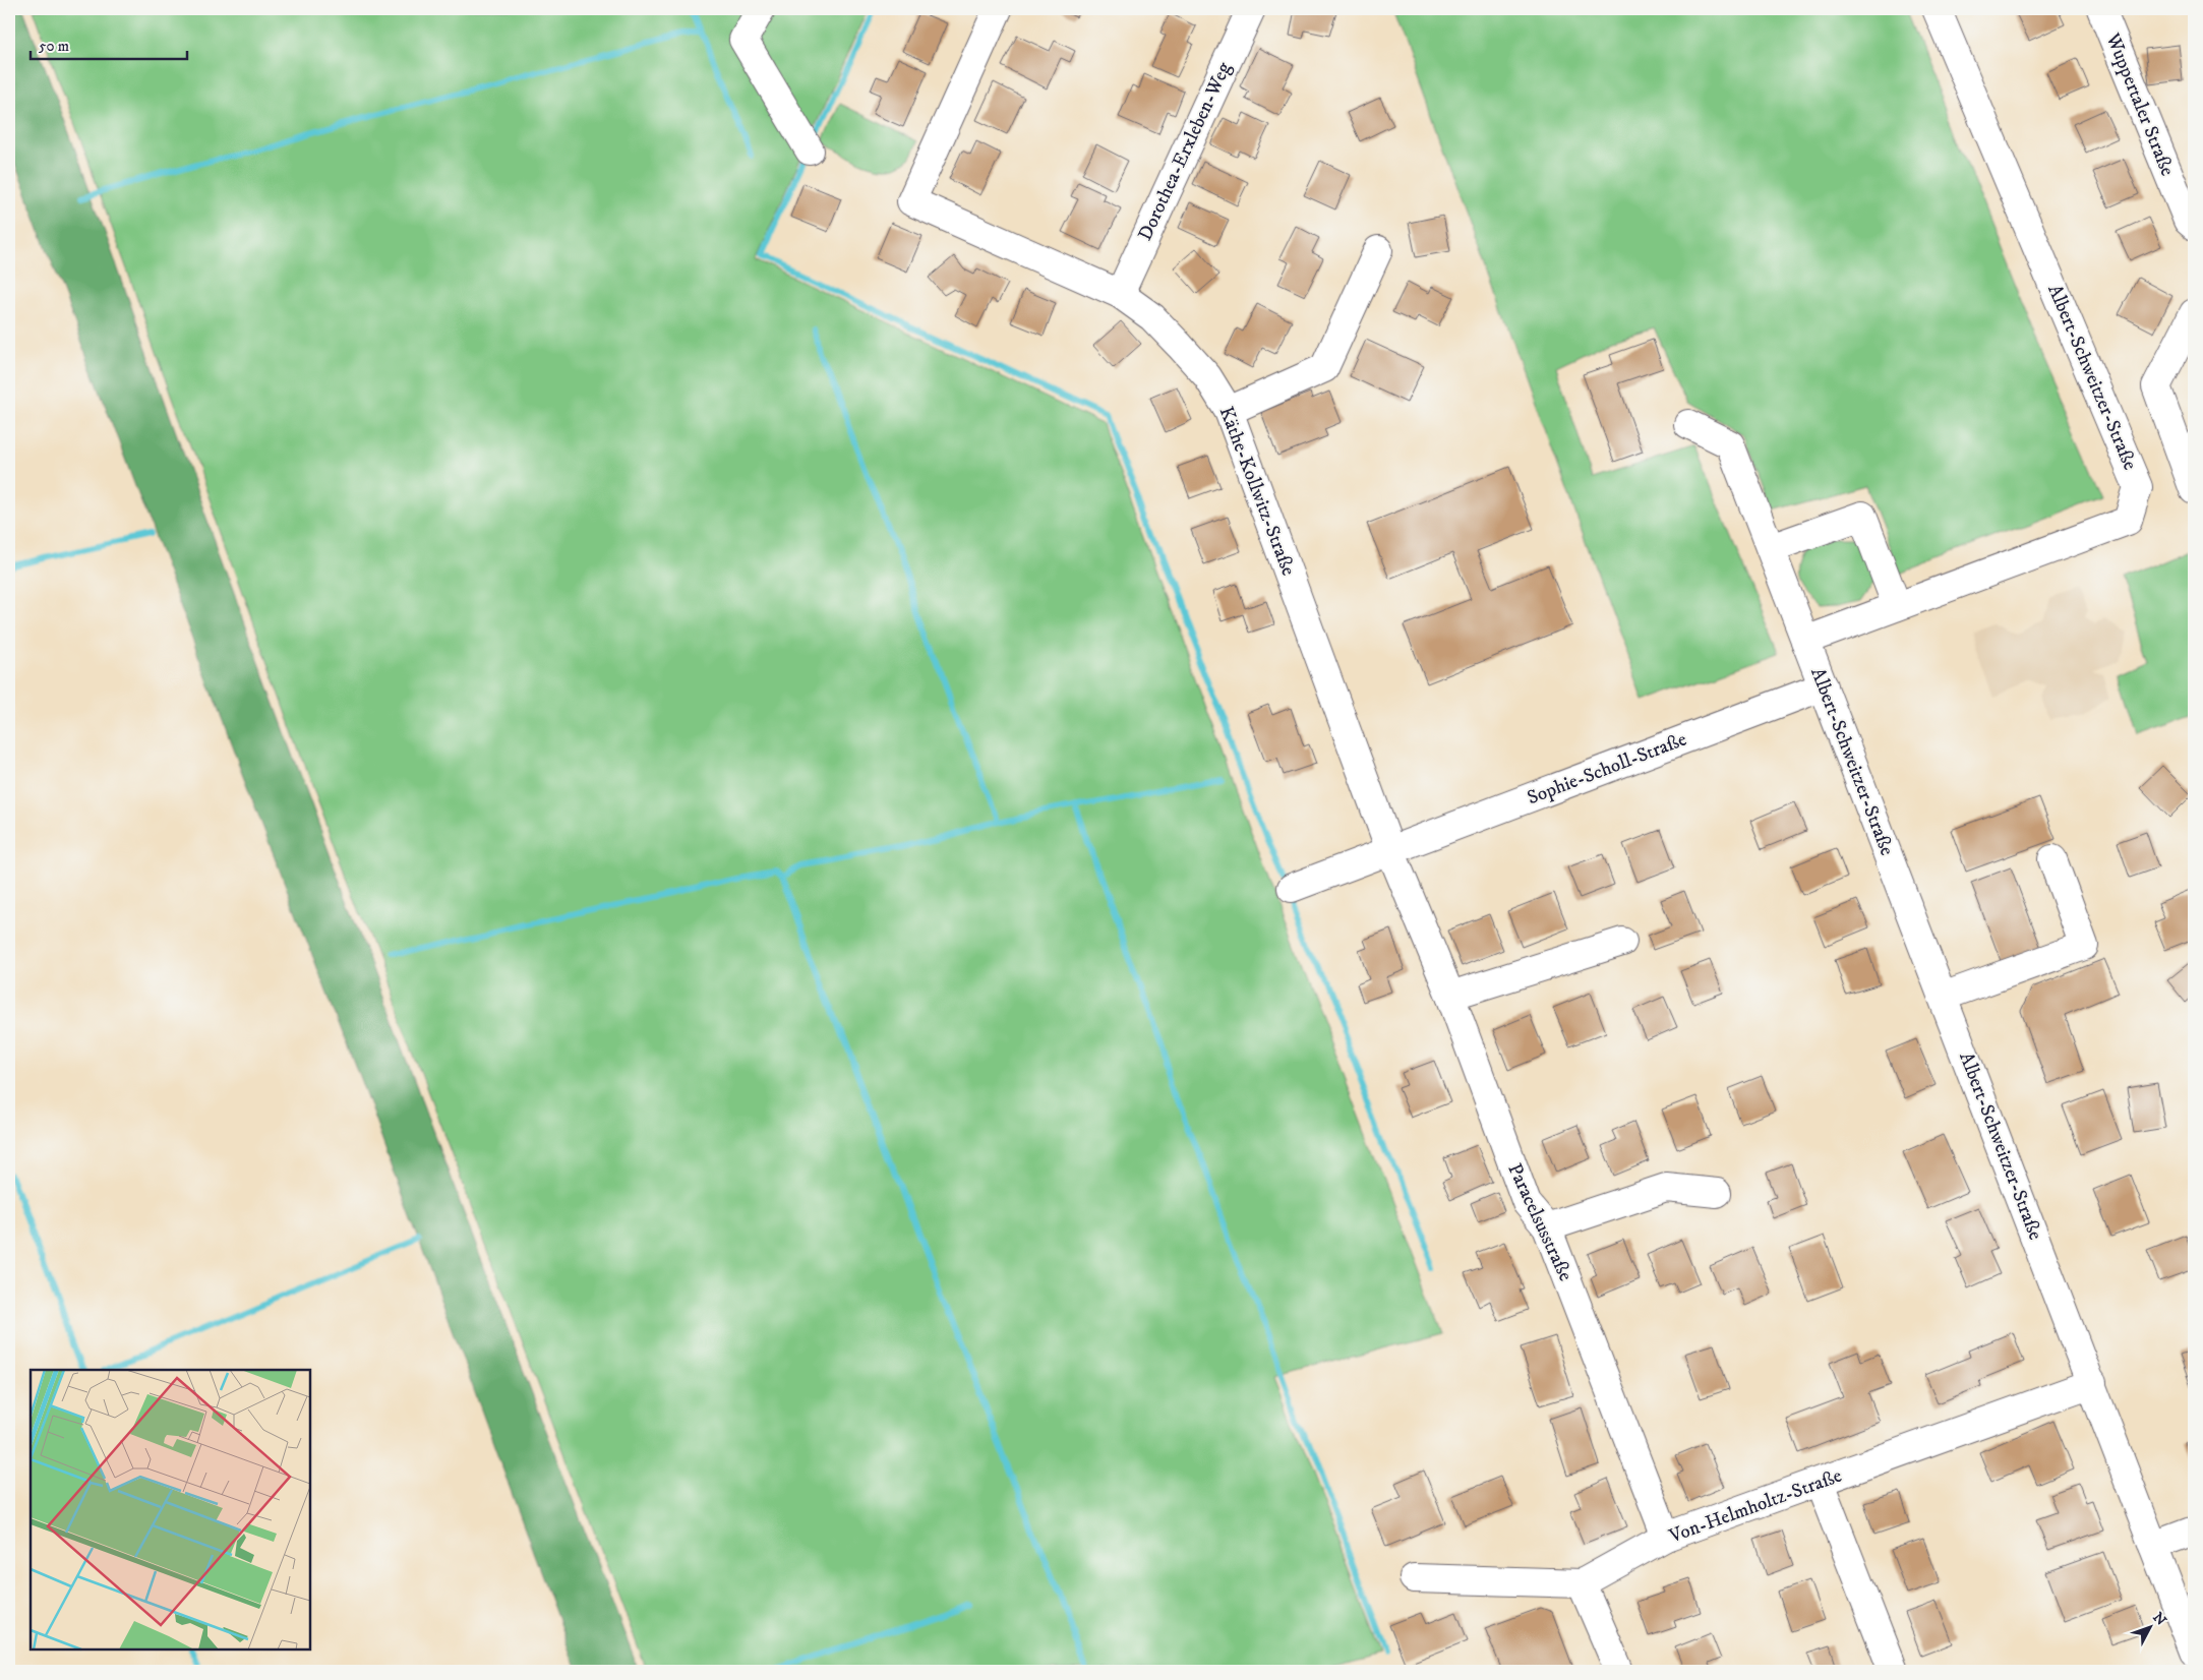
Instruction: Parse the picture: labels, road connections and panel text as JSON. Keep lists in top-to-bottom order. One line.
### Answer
{"streets":{"street":["Wuppertaler Straße","Dorothea-Erxleben-Weg","Albert-Schweitzer-Straße","Käthe-Kollwitz-Straße","Sophie-Scholl-Straße","Paracelsusstraße","Von-Helmholtz-Straße"]},"crossings":[["Dorothea-Erxleben-Weg","Käthe-Kollwitz-Straße"],["Albert-Schweitzer-Straße","Sophie-Scholl-Straße"],["Albert-Schweitzer-Straße","Von-Helmholtz-Straße"],["Käthe-Kollwitz-Straße","Sophie-Scholl-Straße"],["Käthe-Kollwitz-Straße","Paracelsusstraße"],["Sophie-Scholl-Straße","Paracelsusstraße"],["Paracelsusstraße","Von-Helmholtz-Straße"]],"scale_bar":"50 m","north":"top right"}
